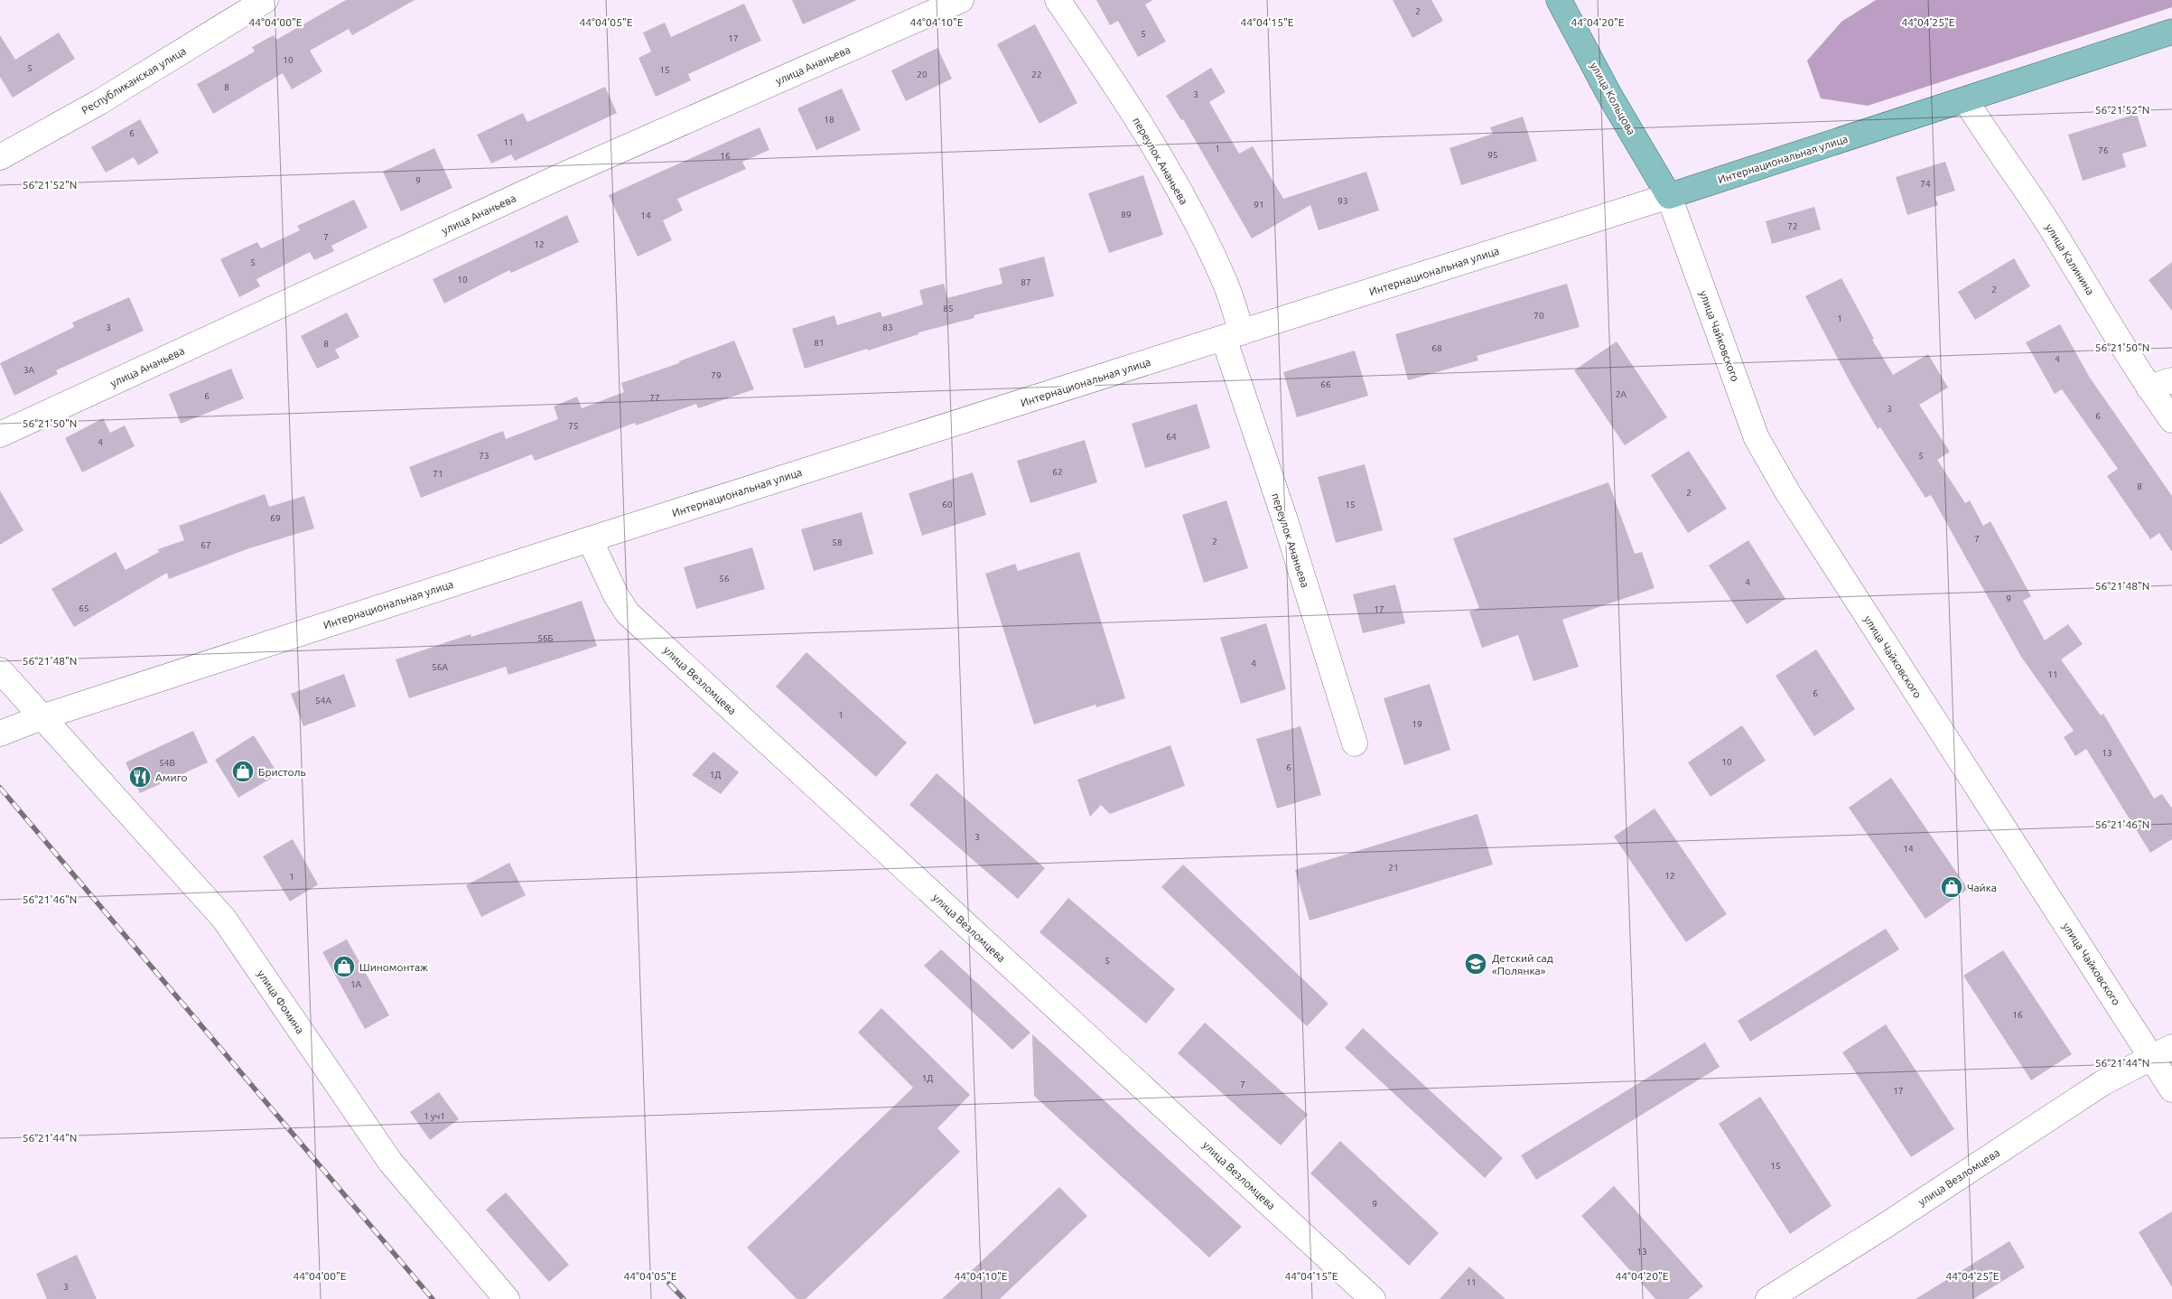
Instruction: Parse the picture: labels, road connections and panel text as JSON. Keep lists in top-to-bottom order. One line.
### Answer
{"streets":{"main road":["улица Кольцова","Интернациональная улица"],"street":["улица Ананьева","Республиканская улица","переулок Ананьева","улица Калинина","улица Чайковского","улица Везломцева","улица Фомина"]},"crossings":[["улица Кольцова","Интернациональная улица"],["улица Кольцова","улица Чайковского"],["Интернациональная улица","переулок Ананьева"],["Интернациональная улица","улица Калинина"],["Интернациональная улица","улица Чайковского"],["Интернациональная улица","улица Везломцева"],["Интернациональная улица","улица Фомина"],["улица Чайковского","улица Везломцева"]],"places":{"shop":["Бристоль","Чайка","Шиномонтаж"],"restaurant":["Амиго"],"school or university":["Детский сад «Полянка»"]},"house_numbers":["2","5","17","10","5","15","20","22","8","3","18","6","11","1","76","95","16","9","74","93","91","89","14","72","7","12","5","10","87","2","85","70","1","3","83","81","8","68","4","3А","79","66","2А","6","77","3","6","75","64","4","73","5","62","71","8","2","60","15","69","7","2","58","67","56","4","9","65","17","56Б","4","56А","11","6","54А","1","19","13","10","54В","6","1Д","3","14","21","12","1","5","1А","16","1Д","7","17","1 уч1","15","9","13","11","3"],"coordinates":["44°04'00\"E","44°04'05\"E","44°04'10\"E","44°04'15\"E","44°04'20\"E","44°04'25\"E","56°21'52\"N","56°21'50\"N","56°21'48\"N","56°21'46\"N","56°21'44\"N"]}
